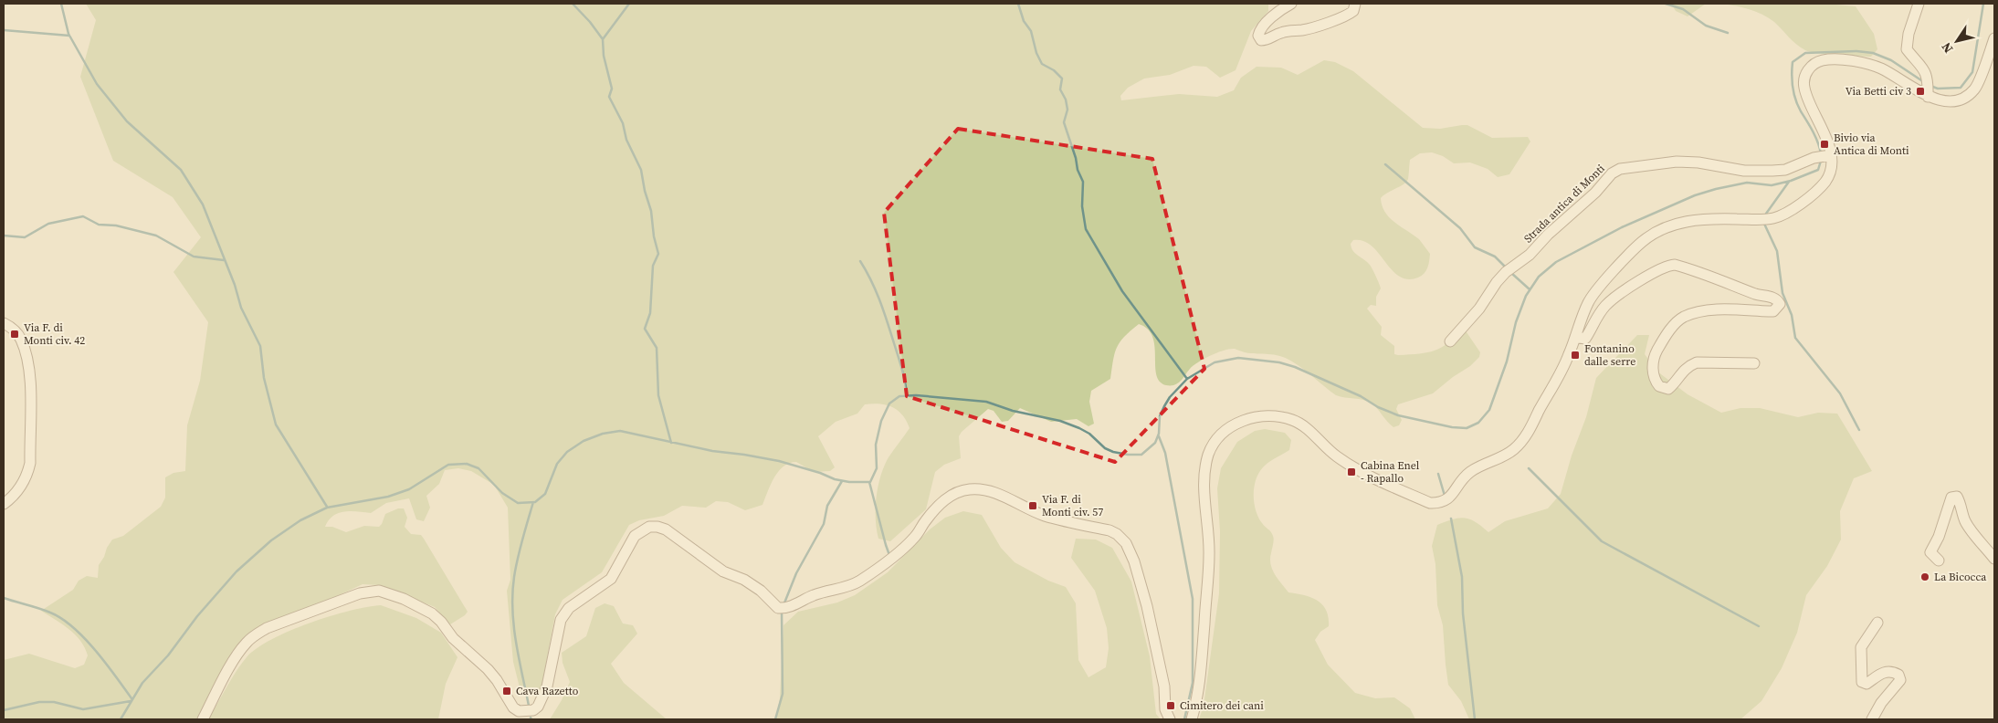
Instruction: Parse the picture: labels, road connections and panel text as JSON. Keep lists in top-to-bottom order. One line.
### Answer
{"streets":{"street":["Strada antica di Monti"]},"places":{"transit":["Via Betti civ 3","Bivio via Antica di Monti","Via F. di Monti civ. 42","Fontanino dalle serre","Cabina Enel - Rapallo","Via F. di Monti civ. 57","Cava Razetto","Cimitero dei cani"],"other":["La Bicocca"]},"north":"bottom left"}
